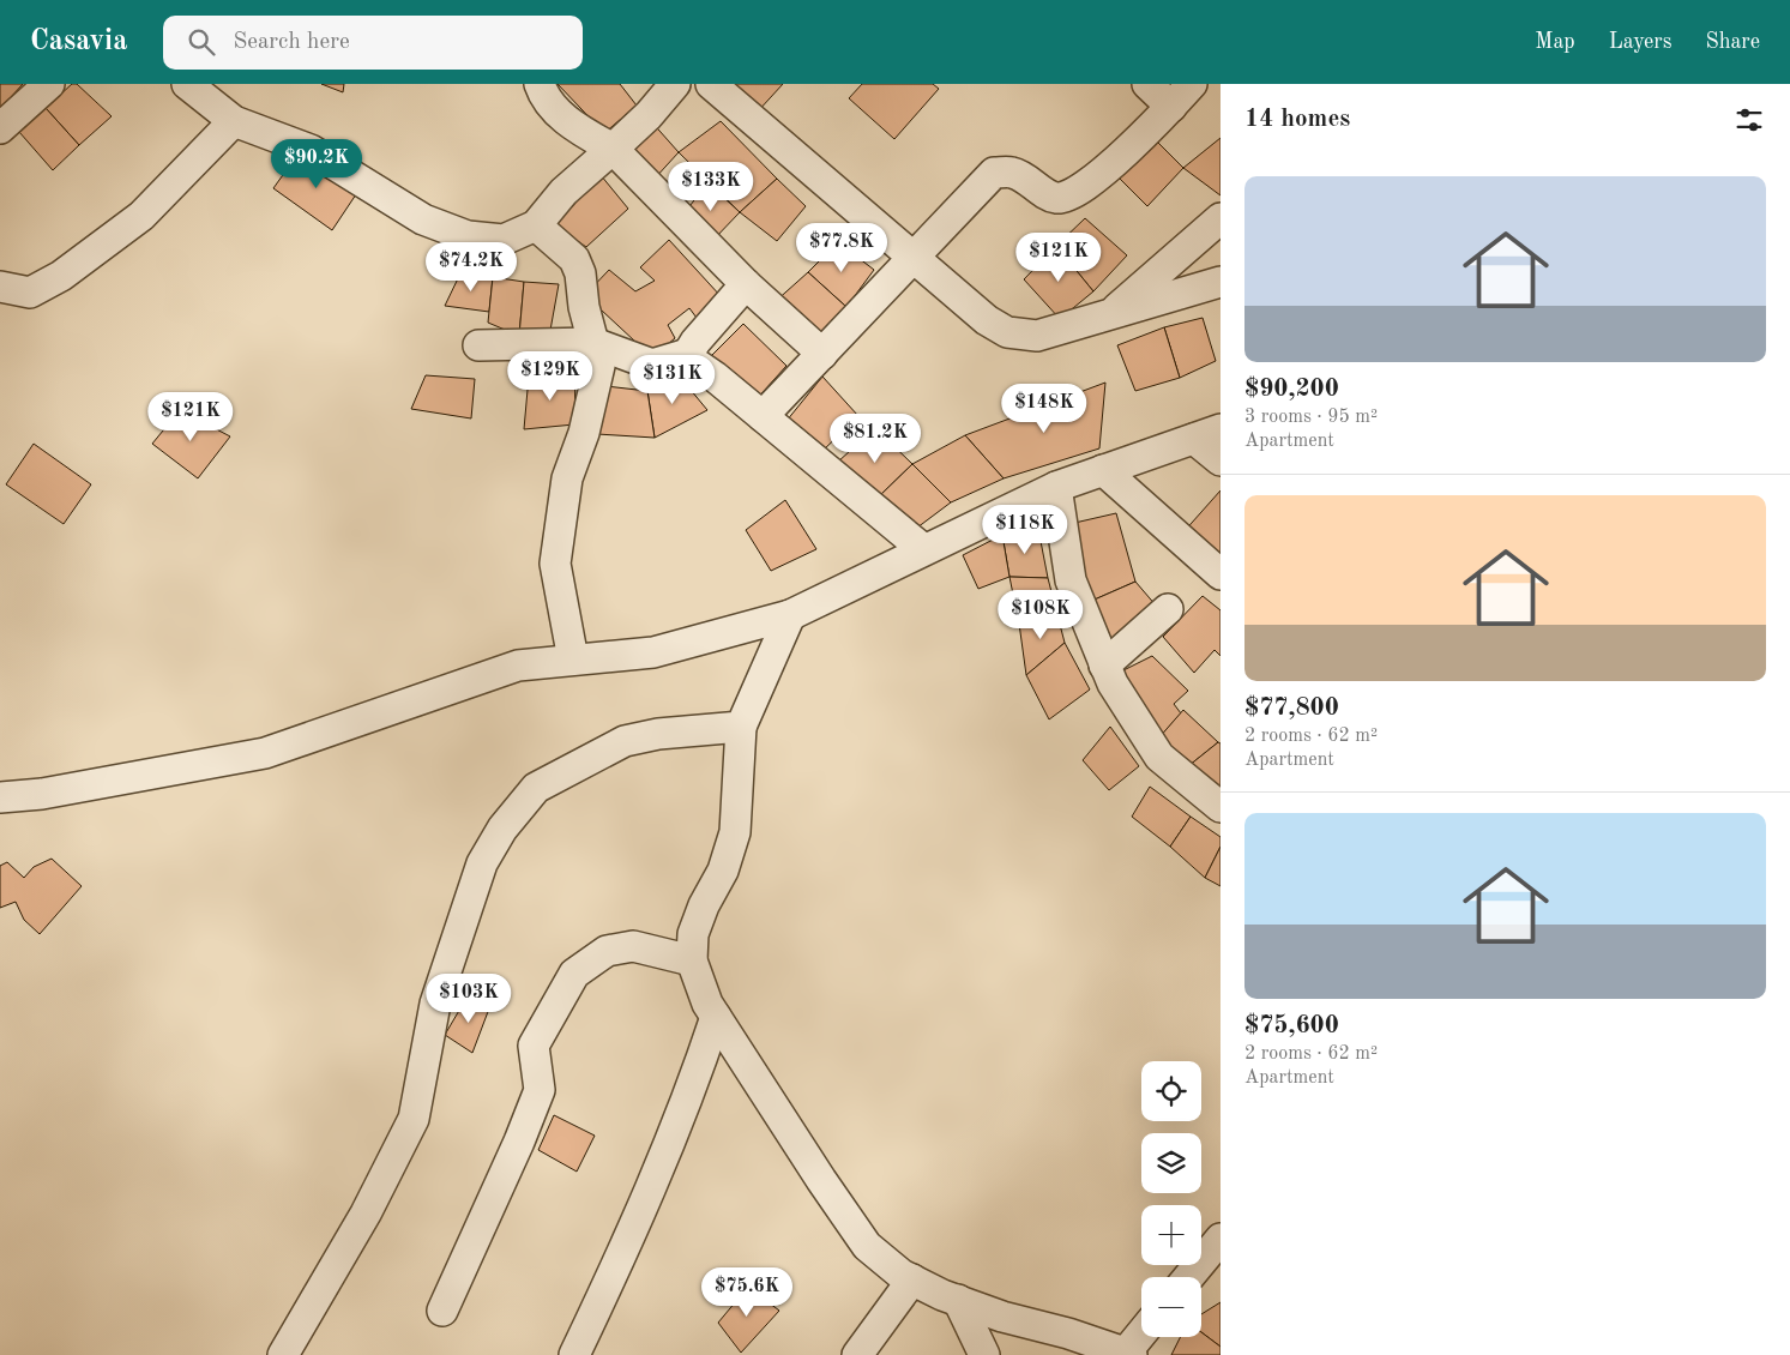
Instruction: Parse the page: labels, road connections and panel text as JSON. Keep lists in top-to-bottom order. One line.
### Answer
{"page":{"header":"Casavia","search":"Search here","nav":["Map","Layers","Share"],"heading":"14 homes","price":["$90.2K","$133K","$77.8K","$121K","$74.2K","$129K","$131K","$148K","$121K","$81.2K","$118K","$108K","$103K","$75.6K"],"list":[{"name":"$90,200","note":"3 rooms · 95 m² · Apartment"},{"name":"$77,800","note":"2 rooms · 62 m² · Apartment"},{"name":"$75,600","note":"2 rooms · 62 m² · Apartment"}],"map_buttons":["+","−"]}}
